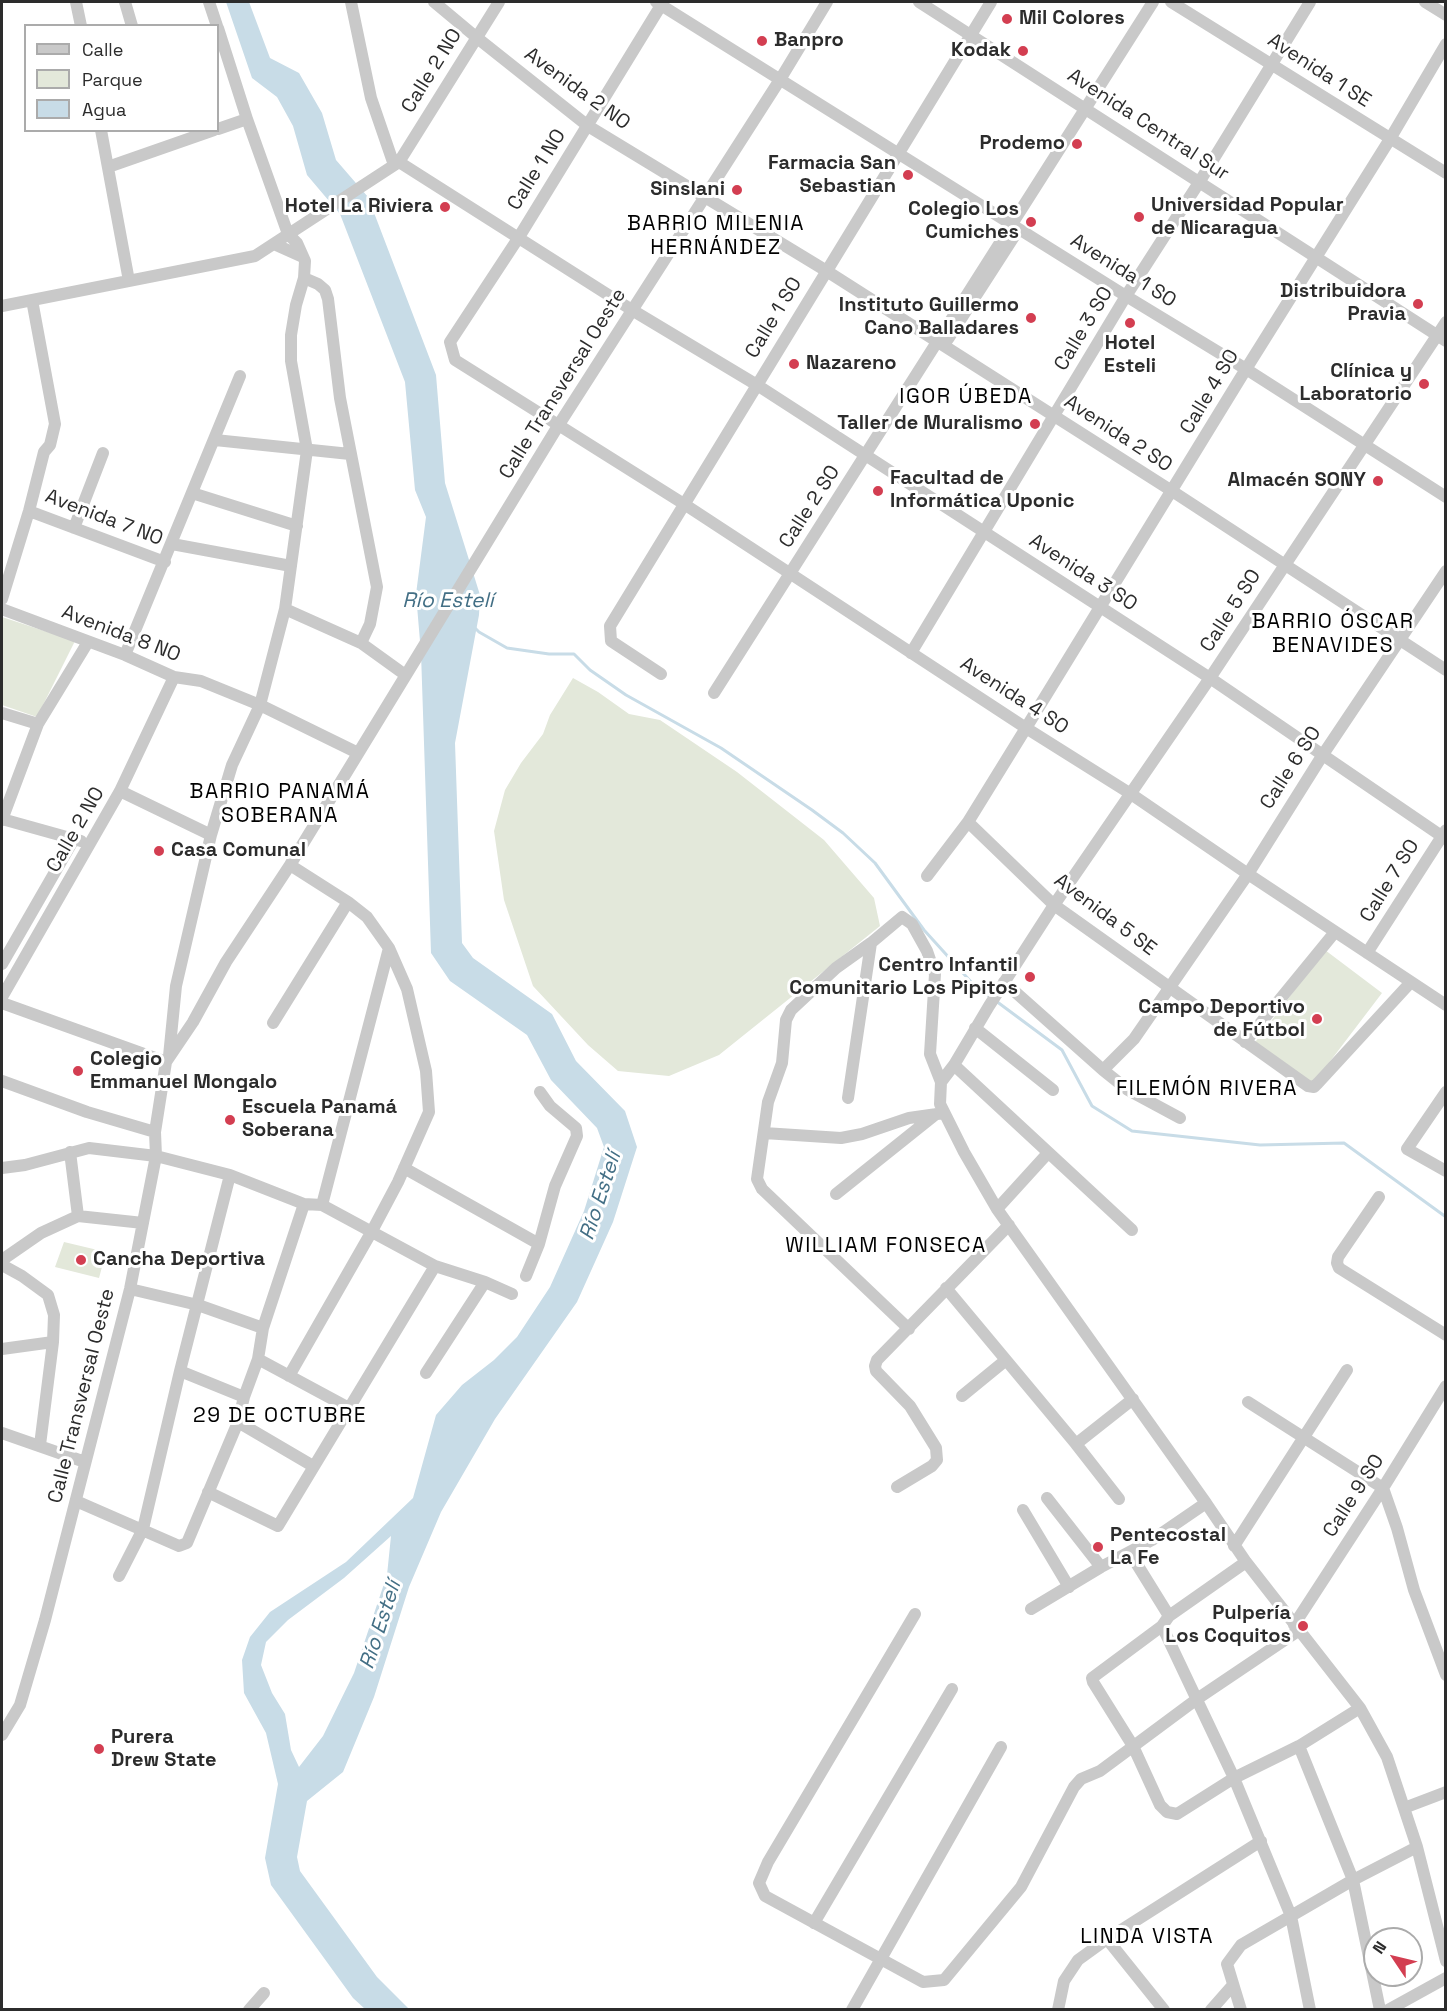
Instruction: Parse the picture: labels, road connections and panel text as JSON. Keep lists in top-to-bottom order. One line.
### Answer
{"streets":{"street":["Calle 2 NO","Avenida 1 SE","Avenida 2 NO","Avenida Central Sur","Calle 1 NO","Avenida 1 SO","Calle 1 SO","Calle 3 SO","Calle Transversal Oeste","Calle 4 SO","Avenida 2 SO","Calle 2 SO","Avenida 7 NO","Avenida 3 SO","Calle 5 SO","Avenida 8 NO","Avenida 4 SO","Calle 6 SO","Calle 7 SO","Avenida 5 SE","Calle 9 SO"]},"crossings":[["Calle 2 NO","Avenida 2 NO"],["Calle 2 NO","Avenida 3 SO"],["Calle 2 NO","Avenida 8 NO"],["Avenida 1 SE","Calle 3 SO"],["Avenida 1 SE","Calle 4 SO"],["Avenida 2 NO","Calle 1 NO"],["Avenida 2 NO","Calle Transversal Oeste"],["Avenida 2 NO","Avenida 2 SO"],["Avenida Central Sur","Calle 1 SO"],["Avenida Central Sur","Calle 3 SO"],["Avenida Central Sur","Calle 4 SO"],["Avenida Central Sur","Calle 2 SO"],["Avenida Central Sur","Calle 5 SO"],["Calle 1 NO","Avenida 1 SO"],["Calle 1 NO","Avenida 3 SO"],["Calle 1 NO","Avenida 4 SO"],["Avenida 1 SO","Calle 1 SO"],["Avenida 1 SO","Calle 3 SO"],["Avenida 1 SO","Calle Transversal Oeste"],["Avenida 1 SO","Calle 4 SO"],["Avenida 1 SO","Calle 2 SO"],["Avenida 1 SO","Calle 5 SO"],["Calle 1 SO","Avenida 2 SO"],["Calle 1 SO","Avenida 3 SO"],["Calle 1 SO","Avenida 4 SO"],["Calle 3 SO","Avenida 2 SO"],["Calle 3 SO","Avenida 3 SO"],["Calle 3 SO","Avenida 4 SO"],["Calle Transversal Oeste","Avenida 2 SO"],["Calle Transversal Oeste","Avenida 3 SO"],["Calle Transversal Oeste","Avenida 8 NO"],["Calle Transversal Oeste","Avenida 4 SO"],["Calle 4 SO","Avenida 2 SO"],["Calle 4 SO","Avenida 3 SO"],["Calle 4 SO","Avenida 4 SO"],["Calle 4 SO","Avenida 5 SE"],["Avenida 2 SO","Calle 2 SO"],["Avenida 2 SO","Calle 5 SO"],["Avenida 2 SO","Calle 6 SO"],["Calle 2 SO","Avenida 3 SO"],["Calle 2 SO","Avenida 4 SO"],["Avenida 3 SO","Calle 5 SO"],["Avenida 3 SO","Calle 6 SO"],["Avenida 3 SO","Calle 7 SO"],["Calle 5 SO","Avenida 4 SO"],["Calle 5 SO","Avenida 5 SE"],["Avenida 4 SO","Calle 6 SO"],["Avenida 4 SO","Calle 7 SO"],["Avenida 4 SO","Avenida 5 SE"],["Calle 6 SO","Avenida 5 SE"]],"districts":["BARRIO MILENIA HERNÁNDEZ","IGOR ÚBEDA","BARRIO ÓSCAR BENAVIDES","BARRIO PANAMÁ SOBERANA","FILEMÓN RIVERA","WILLIAM FONSECA","29 DE OCTUBRE","LINDA VISTA"],"water":["Río Estelí"],"places":["Mil Colores","Banpro","Kodak","Prodemo","Farmacia San Sebastian","Sinslani","Hotel La Riviera","Universidad Popular de Nicaragua","Colegio Los Cumiches","Distribuidora Pravia","Instituto Guillermo Cano Balladares","Hotel Esteli","Nazareno","Clínica y Laboratorio","Taller de Muralismo","Almacén SONY","Facultad de Informática Uponic","Casa Comunal","Centro Infantil Comunitario Los Pipitos","Campo Deportivo de Fútbol","Colegio Emmanuel Mongalo","Escuela Panamá Soberana","Cancha Deportiva","Pentecostal La Fe","Pulpería Los Coquitos","Purera Drew State"],"legend":["Calle","Parque","Agua"],"north":"top left"}
